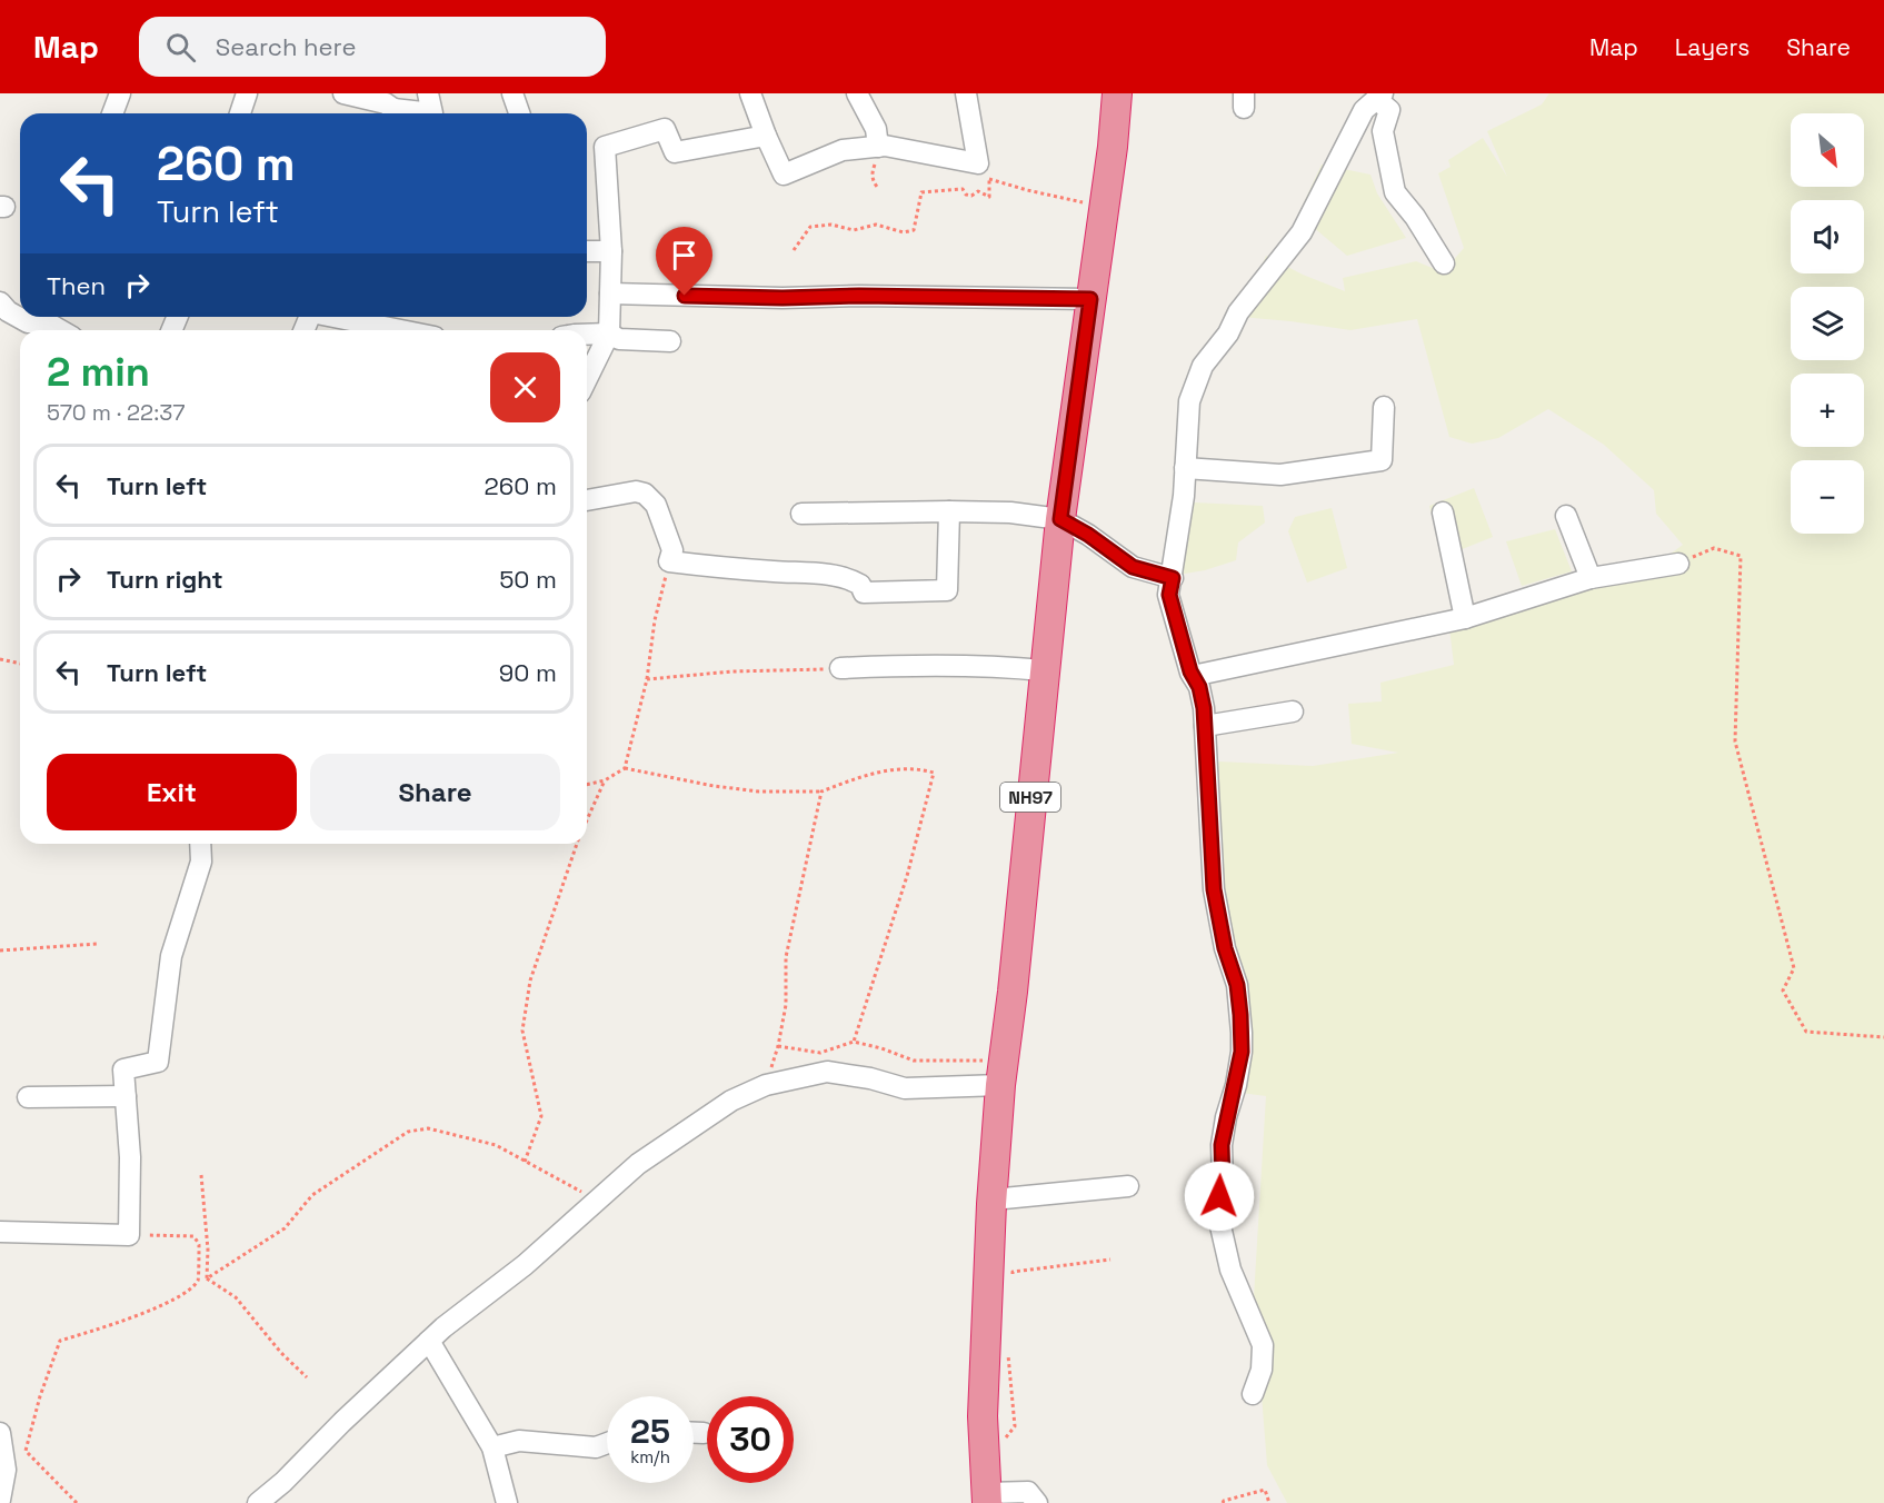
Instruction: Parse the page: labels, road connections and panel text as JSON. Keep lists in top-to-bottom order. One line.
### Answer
{"streets":{"highway":["NH97"]},"north":"bottom right","page":{"header":"Map","search":"Search here","nav":["Map","Layers","Share"],"map_buttons":["+","−"],"turn":["260 m","Turn left"],"then":"Then","heading":["2 min","570 m · 22:37"],"list":[{"name":"Turn left","value":"260 m"},{"name":"Turn right","value":"50 m"},{"name":"Turn left","value":"90 m"}],"buttons":["Exit","Share"],"speed":"25 km/h","limit":"30"}}
